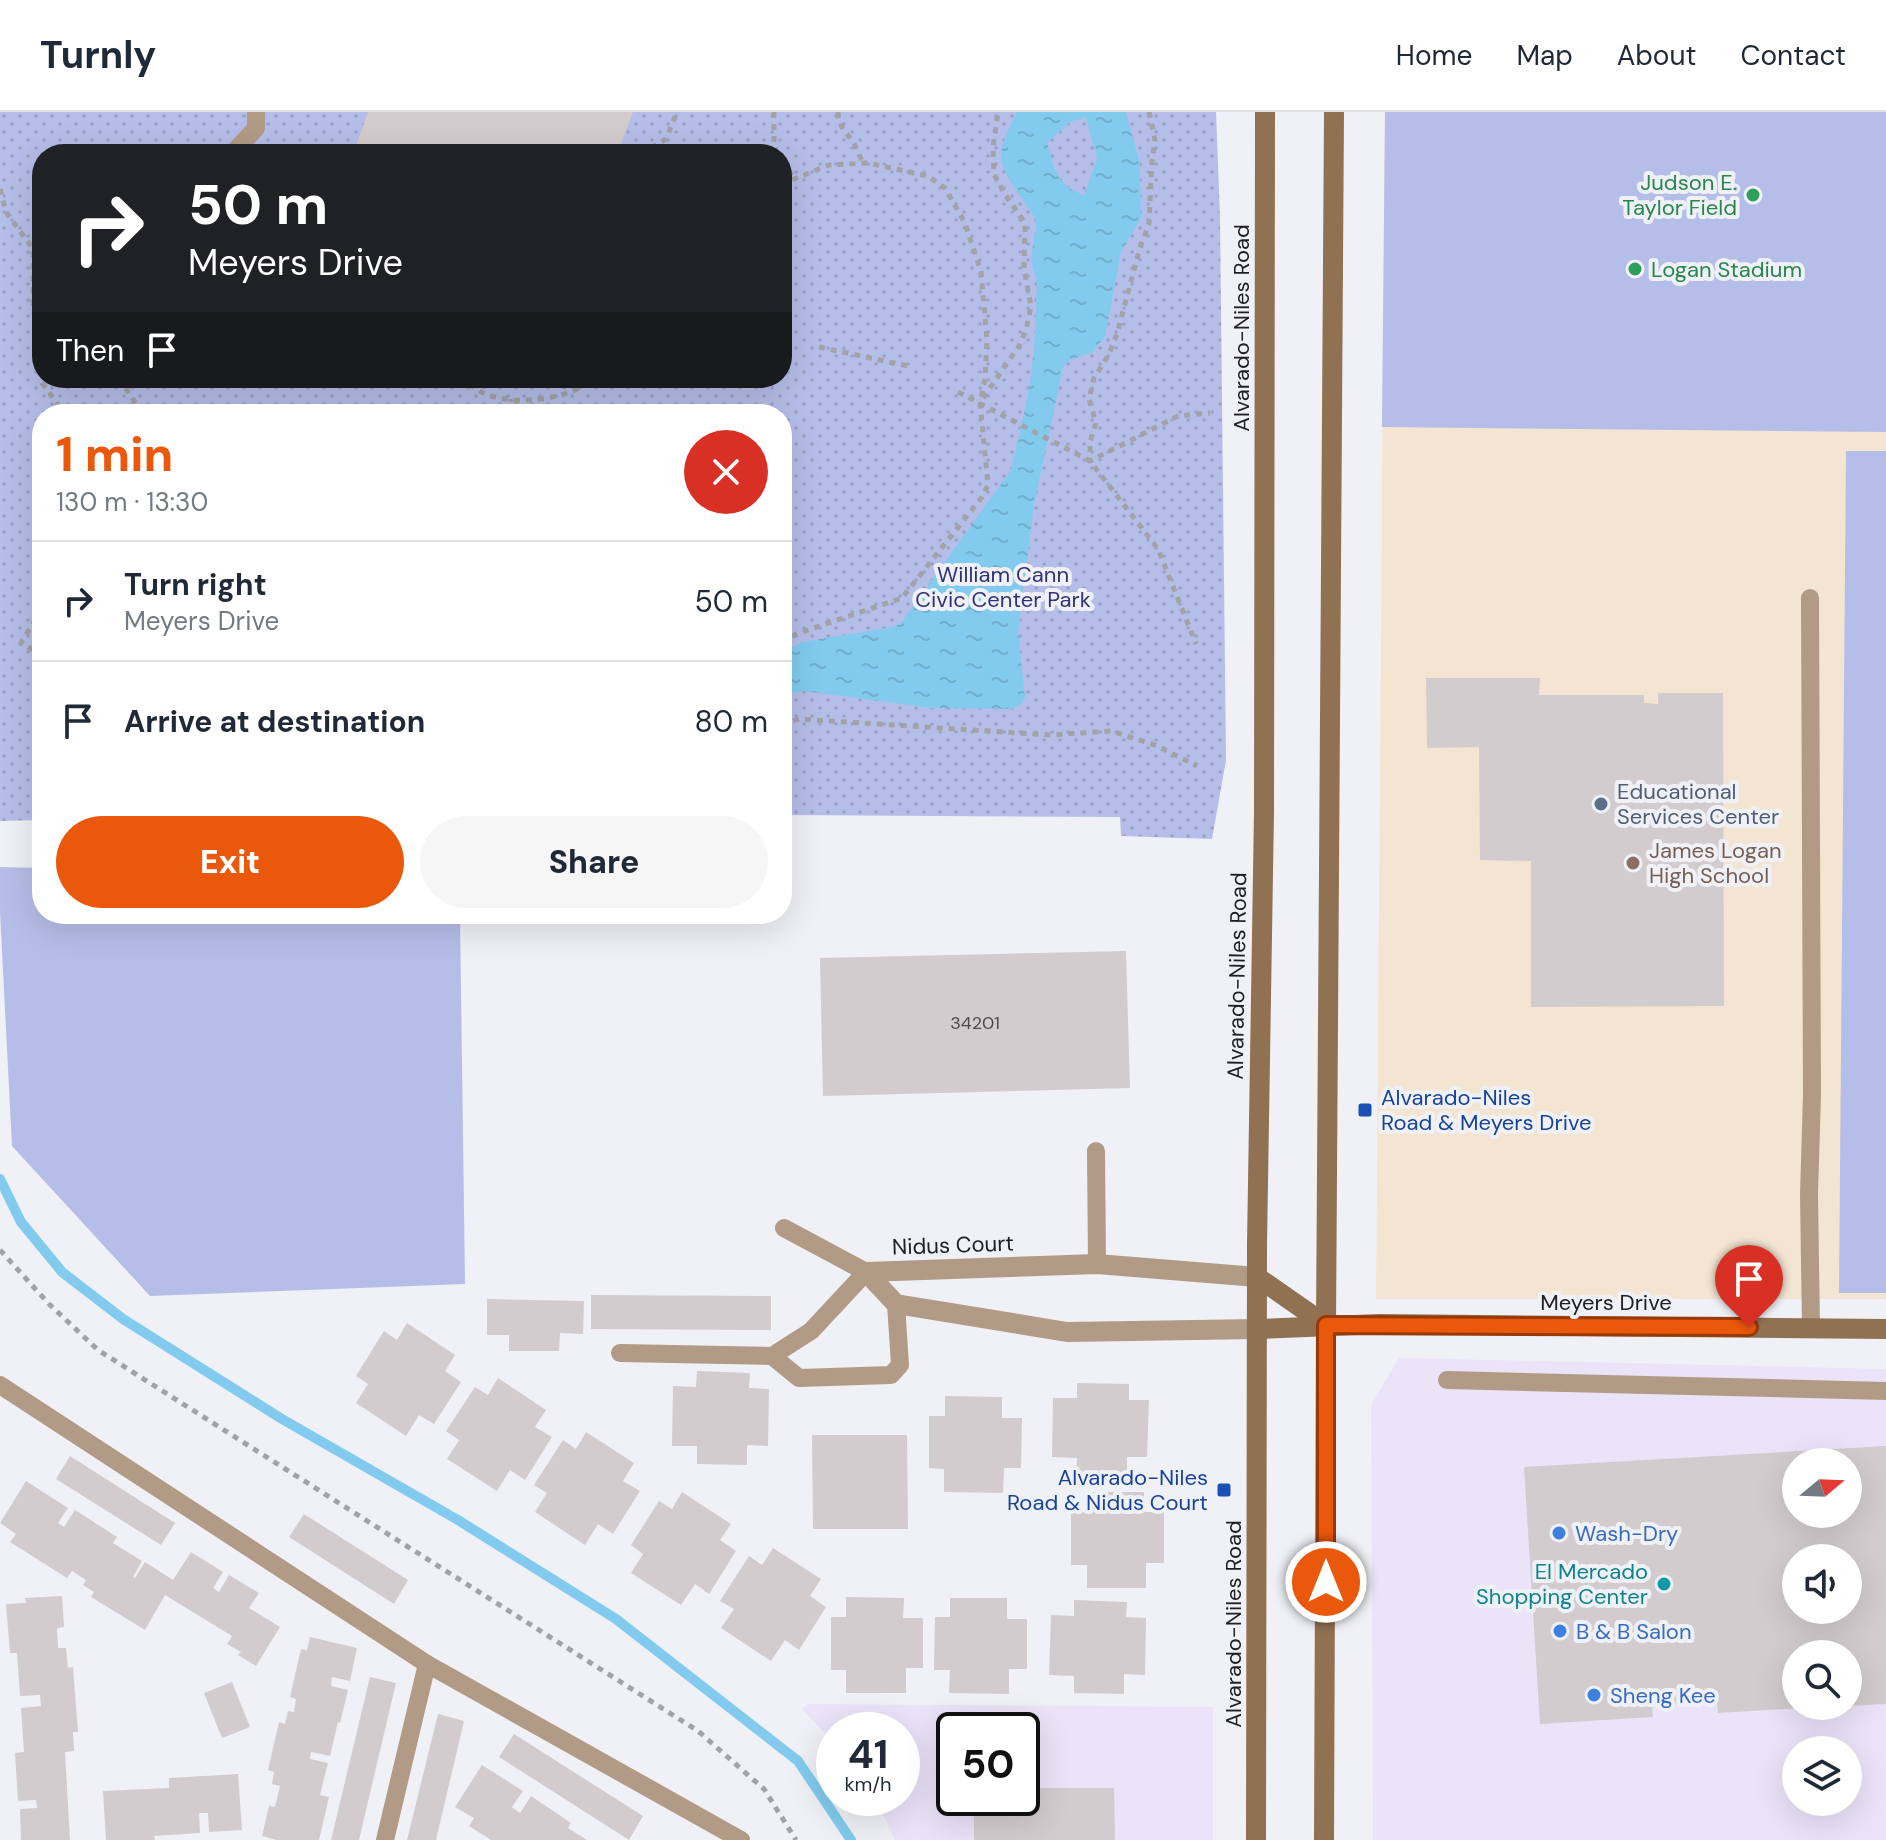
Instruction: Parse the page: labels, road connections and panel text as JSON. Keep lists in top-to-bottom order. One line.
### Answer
{"streets":{"main road":["Alvarado-Niles Road","Meyers Drive"],"street":["Nidus Court"]},"crossings":[["Alvarado-Niles Road","Nidus Court"],["Alvarado-Niles Road","Meyers Drive"]],"parks":["William Cann Civic Center Park"],"places":{"other":["Judson E. Taylor Field","Logan Stadium","Educational Services Center","James Logan High School","Wash-Dry","El Mercado Shopping Center","B & B Salon","Sheng Kee"],"transit":["Alvarado-Niles Road & Meyers Drive","Alvarado-Niles Road & Nidus Court"]},"house_numbers":["34201"],"north":"right","page":{"header":"Turnly","nav":["Home","Map","About","Contact"],"turn":["50 m","Meyers Drive"],"then":"Then","heading":["1 min","130 m · 13:30"],"list":[{"name":"Turn right","note":"Meyers Drive","value":"50 m"},{"name":"Arrive at destination","value":"80 m"}],"buttons":["Exit","Share"],"speed":"41 km/h","limit":"50"}}
